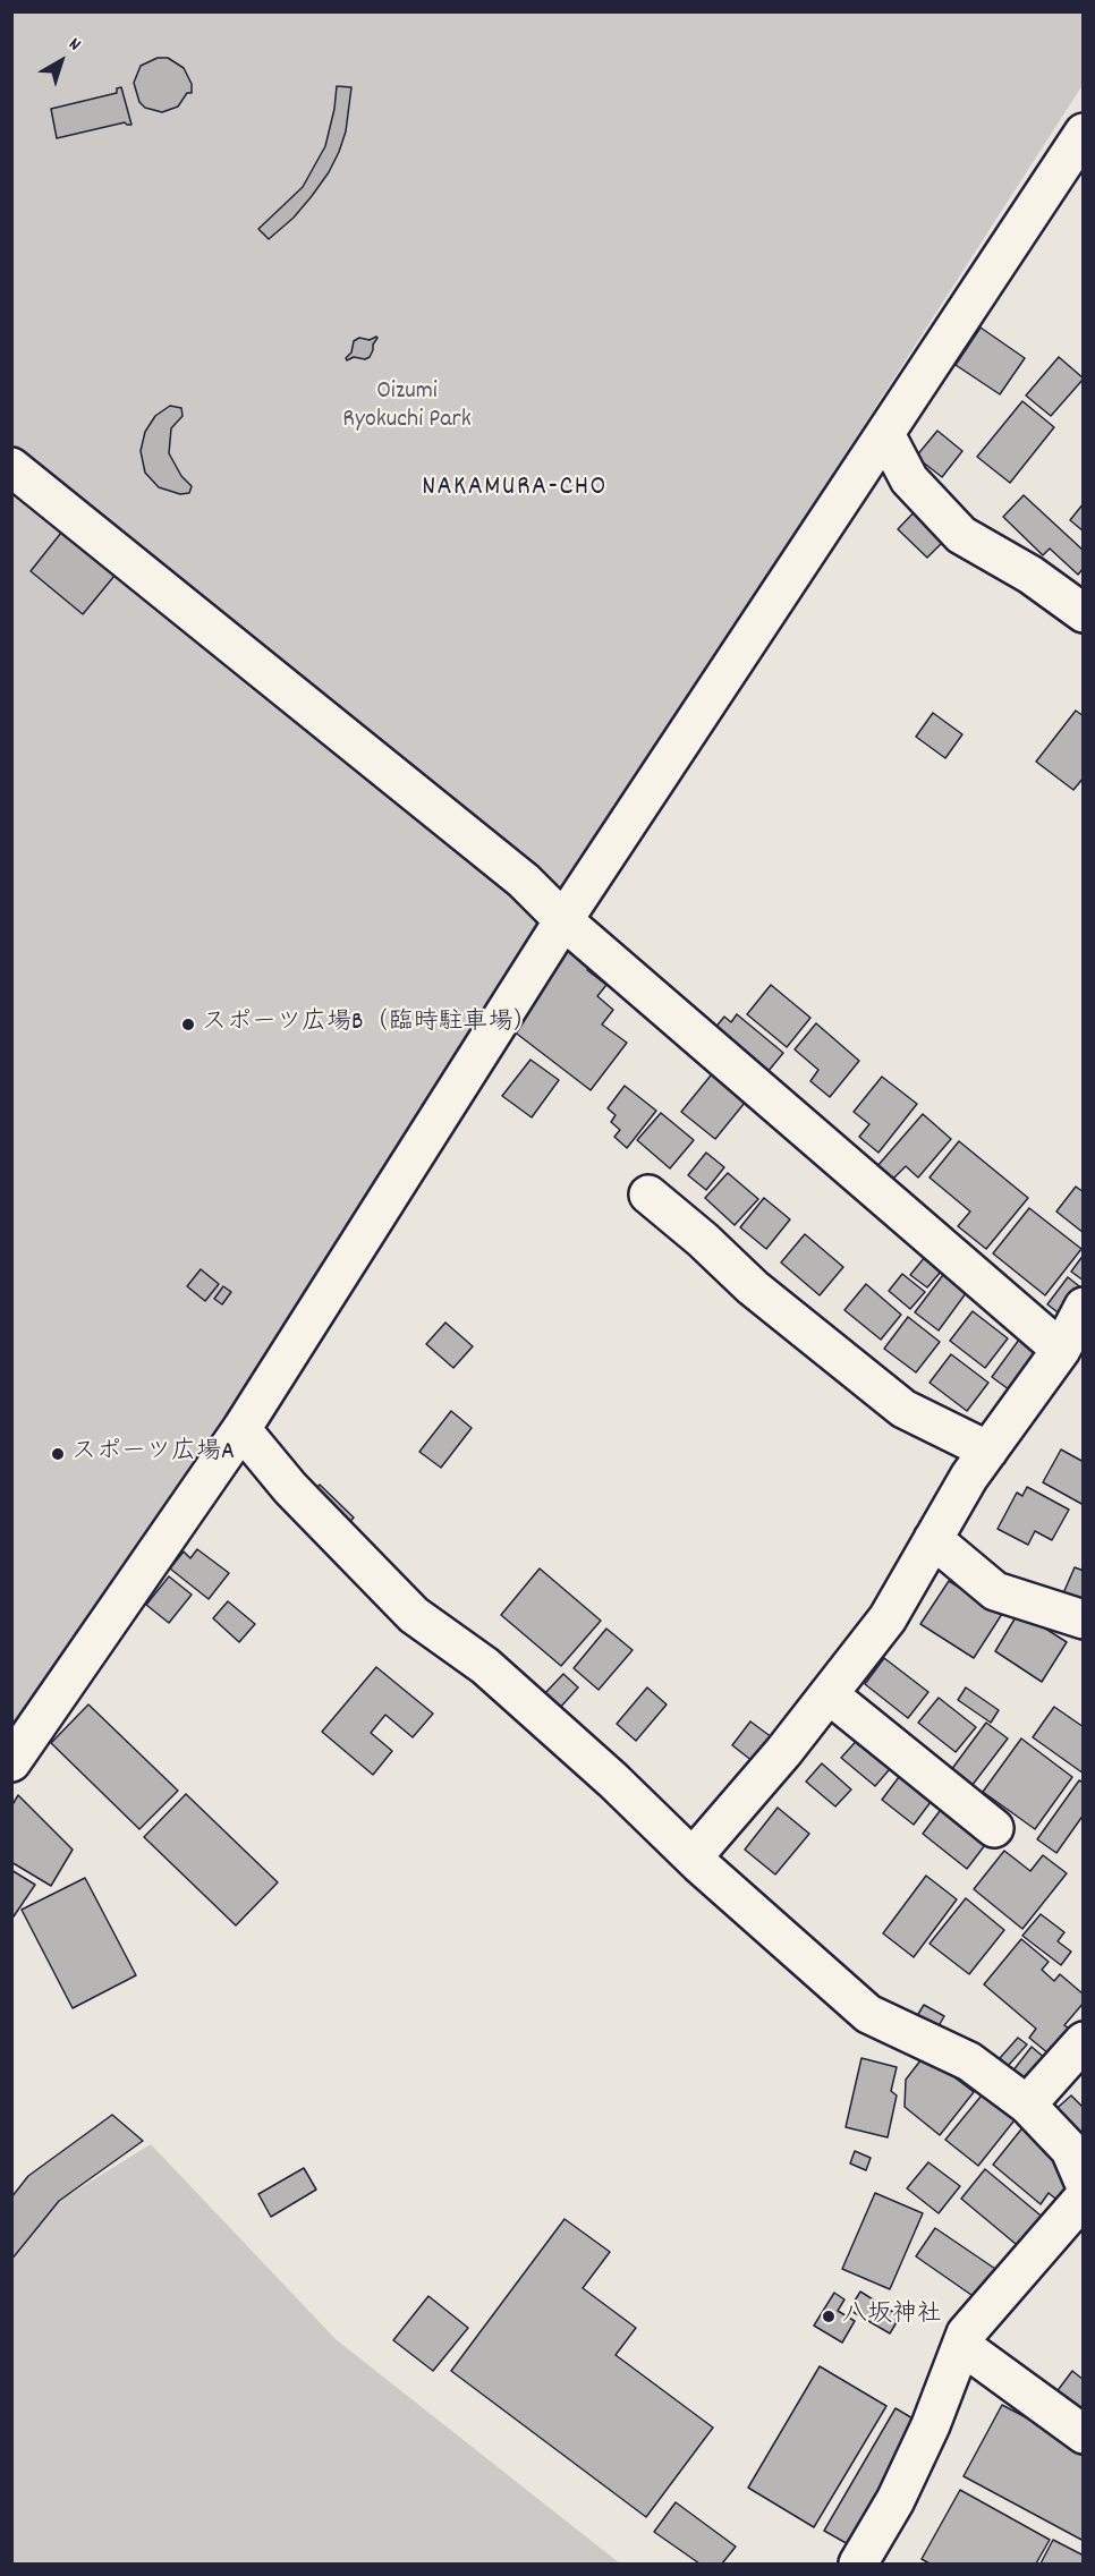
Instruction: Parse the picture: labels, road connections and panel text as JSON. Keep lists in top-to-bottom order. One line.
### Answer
{"districts":["NAKAMURA-CHO"],"parks":["Oizumi Ryokuchi Park"],"places":["スポーツ広場B（臨時駐車場）","スポーツ広場A","八坂神社"],"north":"top right"}
